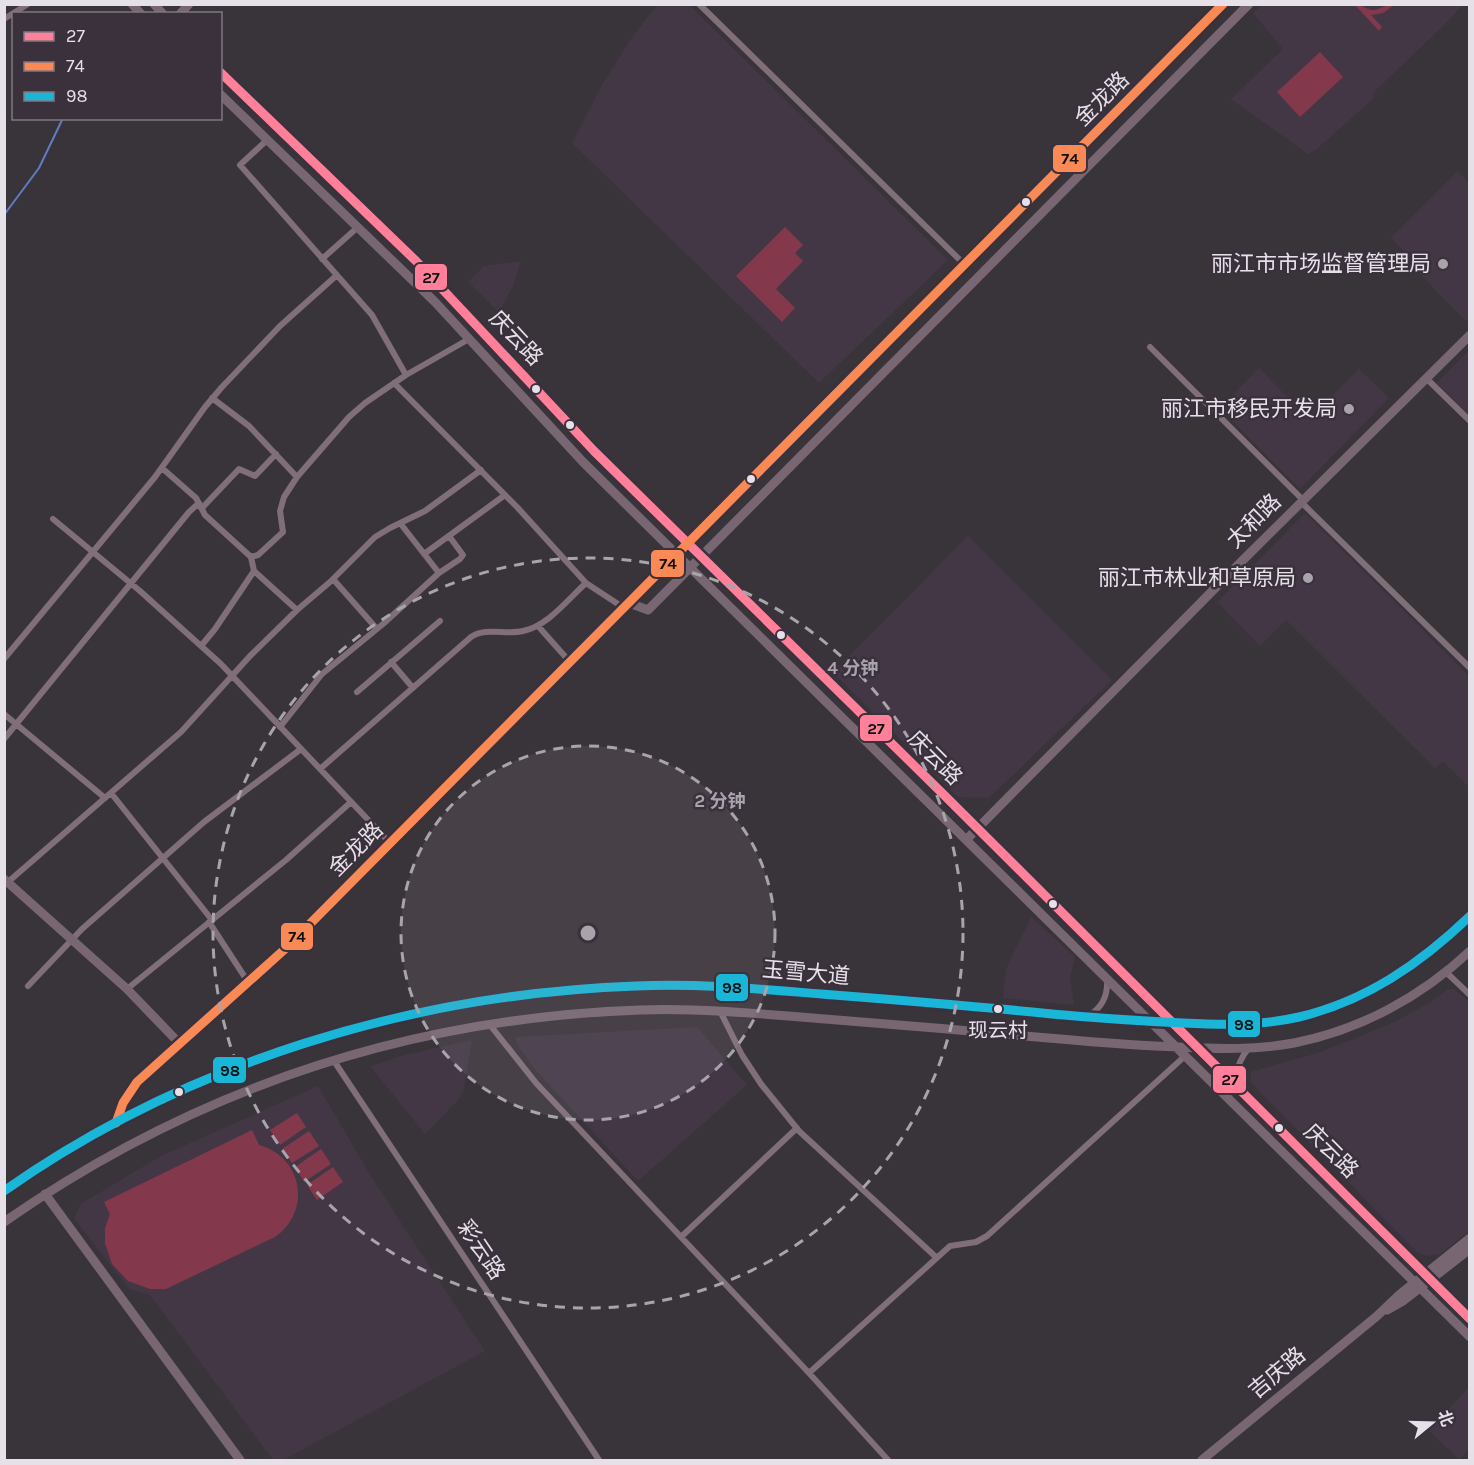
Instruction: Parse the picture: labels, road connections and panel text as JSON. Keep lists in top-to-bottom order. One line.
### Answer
{"streets":{"main road":["金龙路","庆云路","太和路","玉雪大道","吉庆路"],"street":["彩云路"]},"crossings":[["金龙路","庆云路"],["金龙路","玉雪大道"],["庆云路","太和路"],["庆云路","玉雪大道"],["庆云路","吉庆路"],["玉雪大道","彩云路"]],"places":["丽江市市场监督管理局","丽江市移民开发局","丽江市林业和草原局","现云村"],"lines":["transit line 74","transit line 27","transit line 98"],"legend":["27","74","98"],"north":"right","rings":["4 分钟","2 分钟"]}
